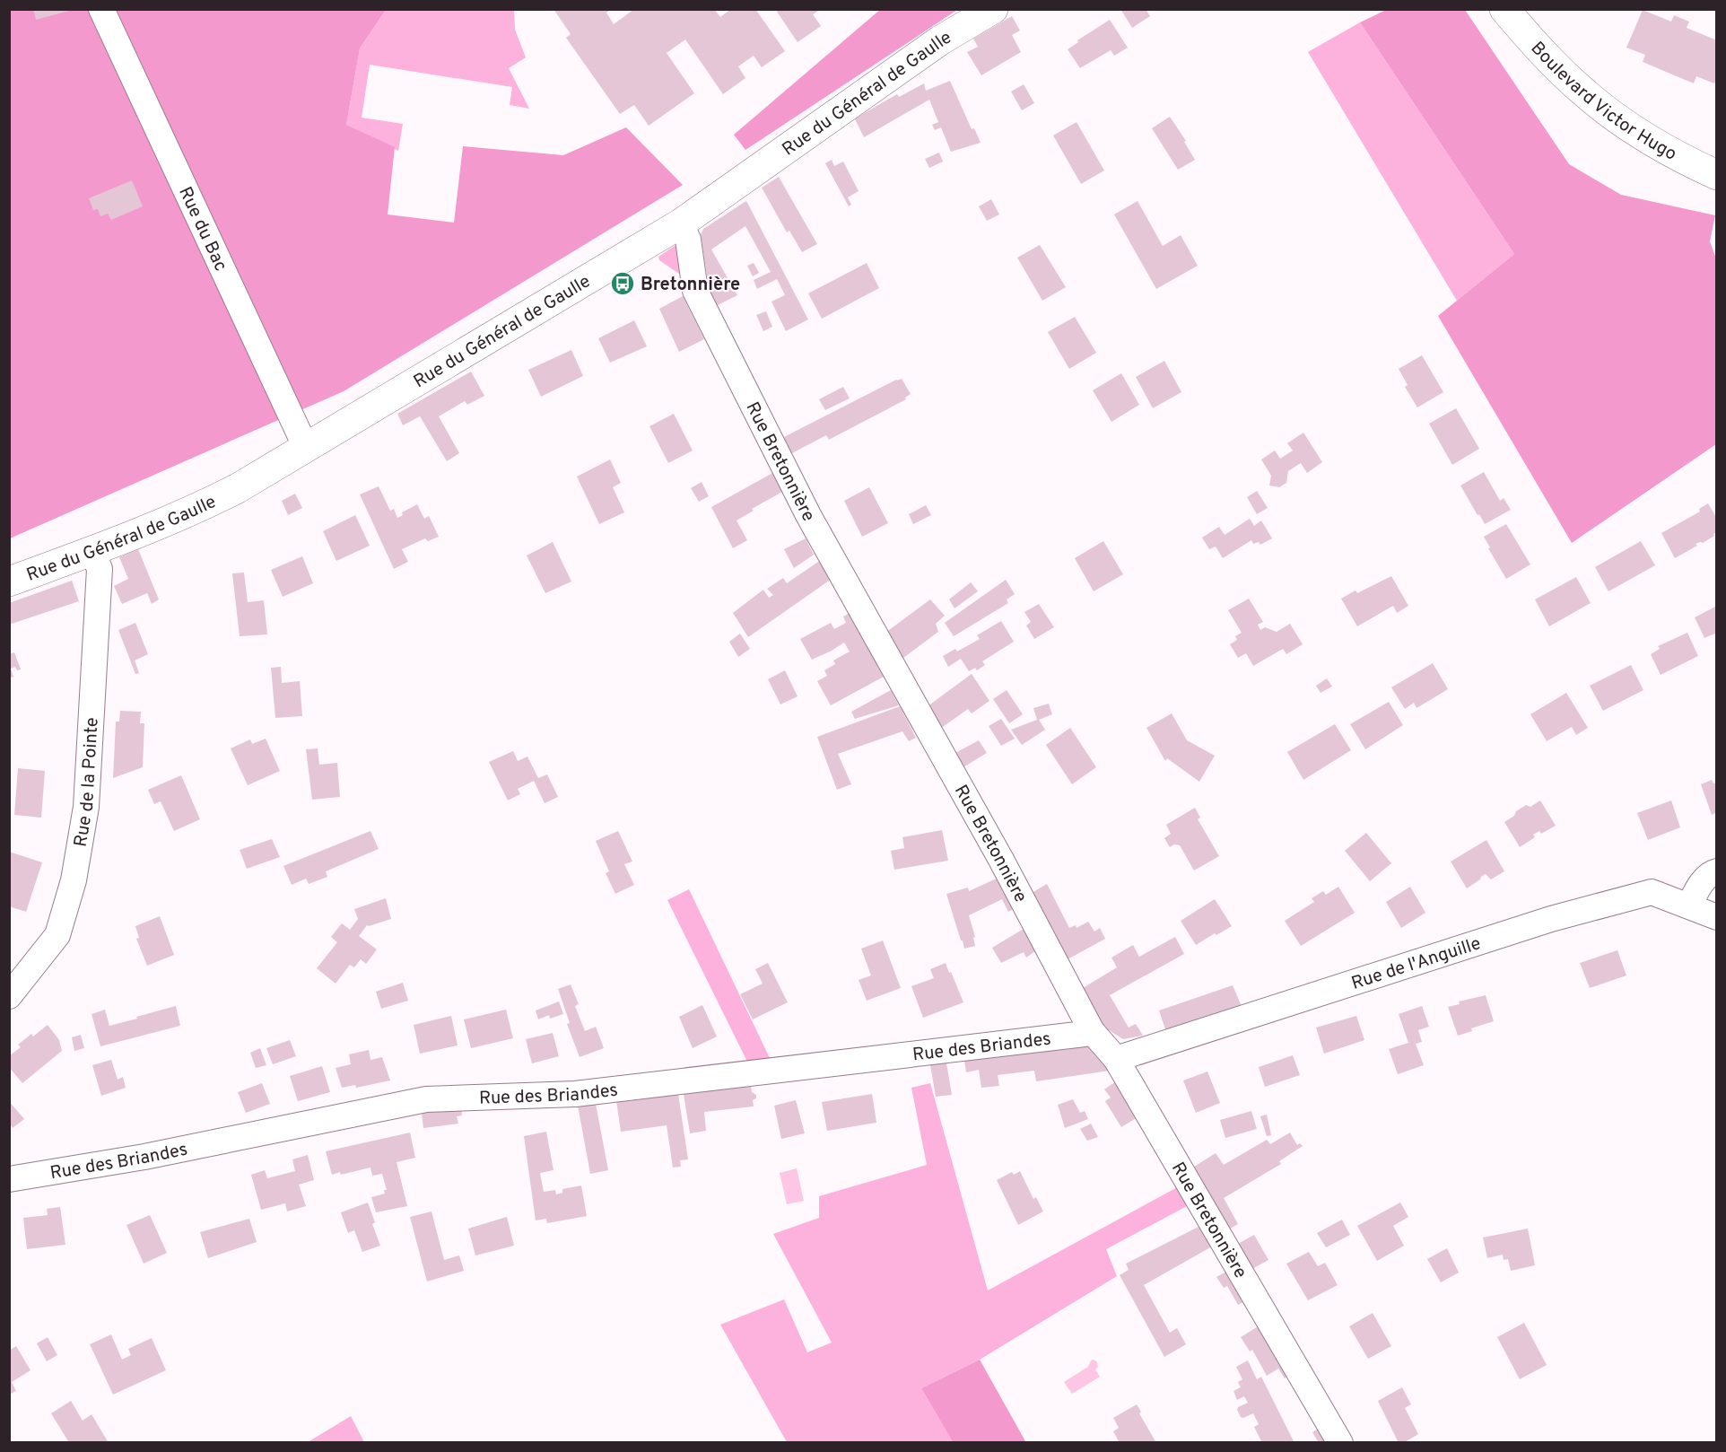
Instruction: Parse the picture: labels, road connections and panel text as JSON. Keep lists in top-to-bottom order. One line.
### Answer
{"streets":{"main road":["Rue du Général de Gaulle","Boulevard Victor Hugo"],"street":["Rue du Bac","Rue Bretonnière","Rue de la Pointe","Rue de l'Anguille","Rue des Briandes"]},"crossings":[["Rue du Général de Gaulle","Rue du Bac"],["Rue du Général de Gaulle","Rue Bretonnière"],["Rue du Général de Gaulle","Rue de la Pointe"],["Rue Bretonnière","Rue de l'Anguille"],["Rue Bretonnière","Rue des Briandes"]],"places":{"bus stop":["Bretonnière"]}}
